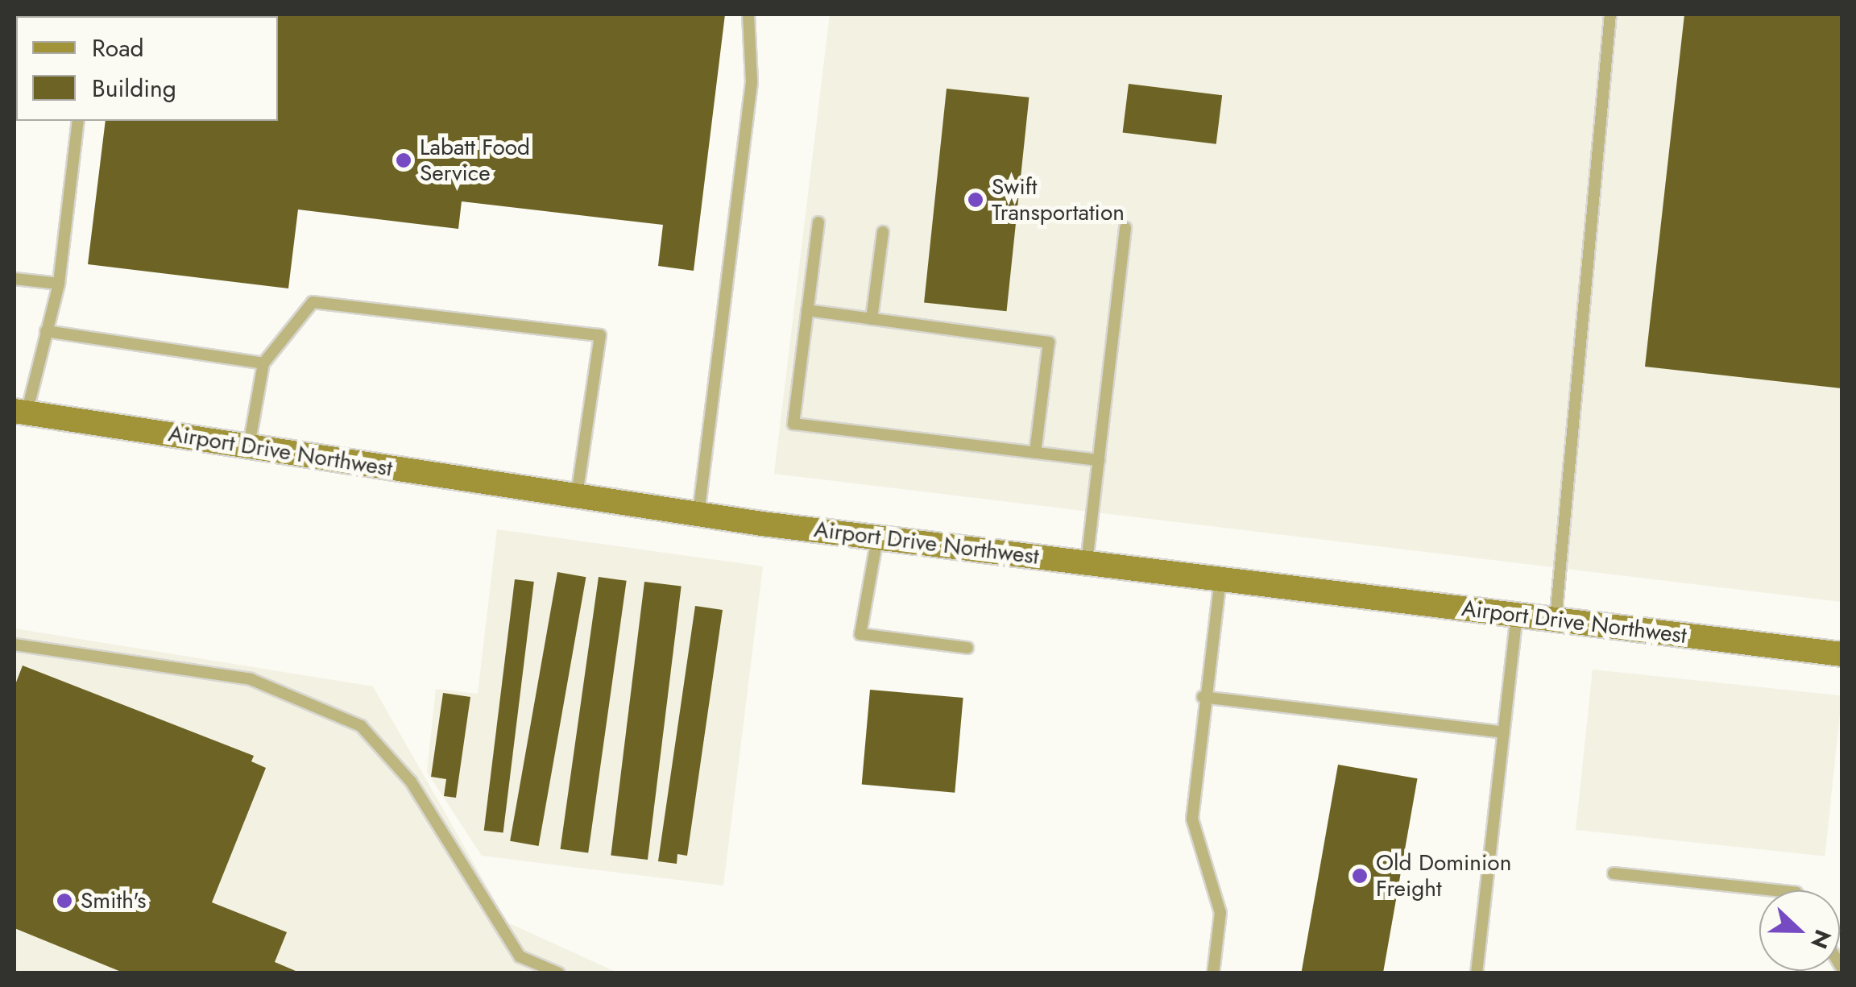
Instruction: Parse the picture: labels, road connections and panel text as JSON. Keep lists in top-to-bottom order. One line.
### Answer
{"streets":{"street":["Airport Drive Northwest"]},"places":["Labatt Food Service","Swift Transportation","Old Dominion Freight","Smith's"],"legend":["Road","Building"],"north":"right"}
